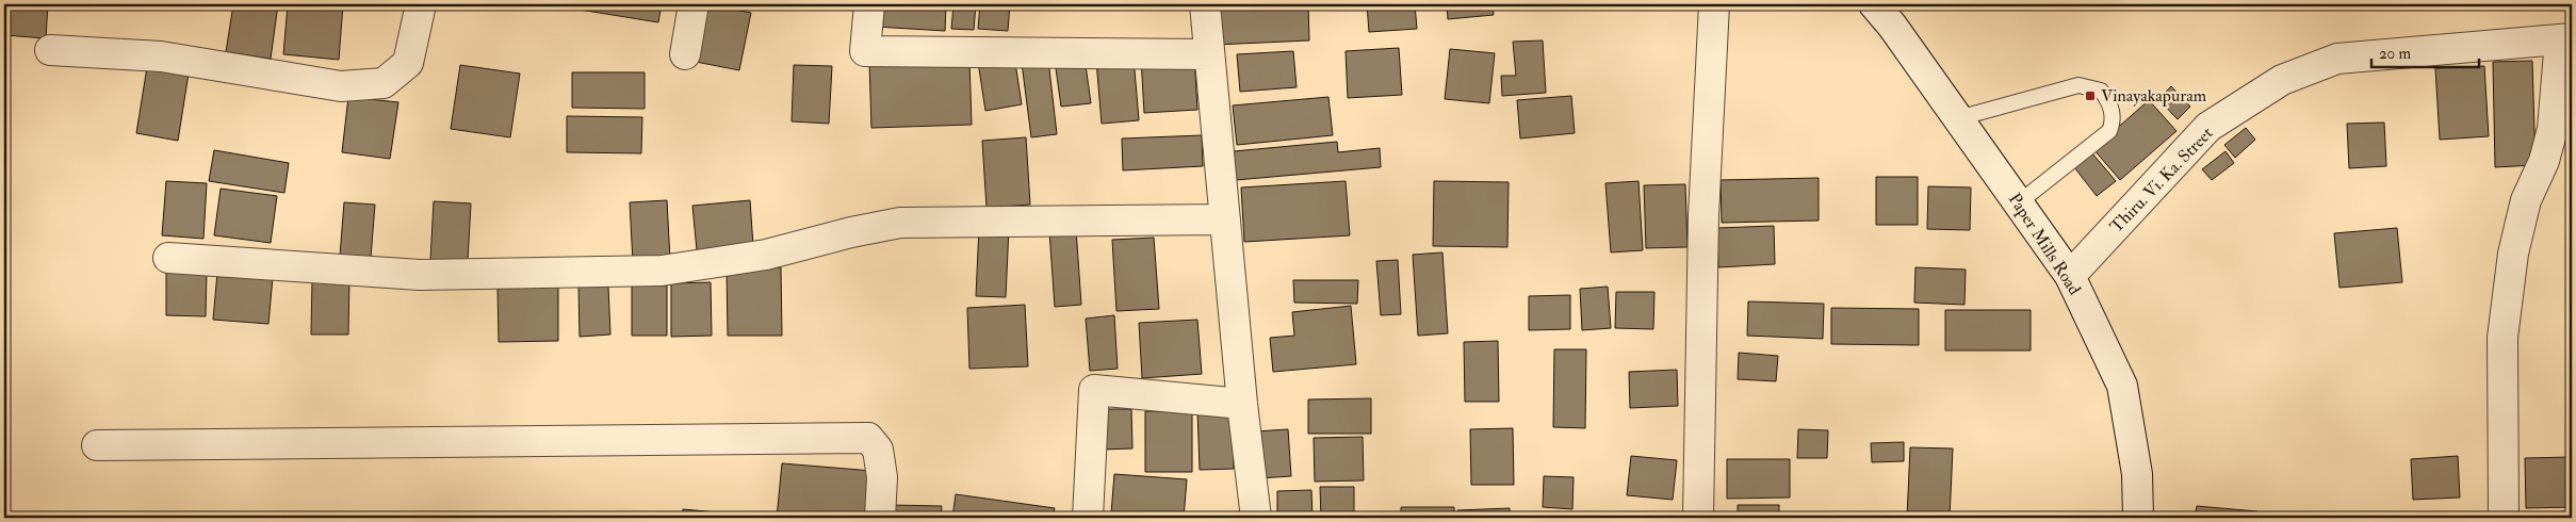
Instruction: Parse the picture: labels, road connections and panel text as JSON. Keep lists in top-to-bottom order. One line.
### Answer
{"streets":{"street":["Thiru. Vi. Ka. Street","Paper Mills Road"]},"crossings":[["Thiru. Vi. Ka. Street","Paper Mills Road"]],"places":{"transit":["Vinayakapuram"]},"scale_bar":"20 m"}
